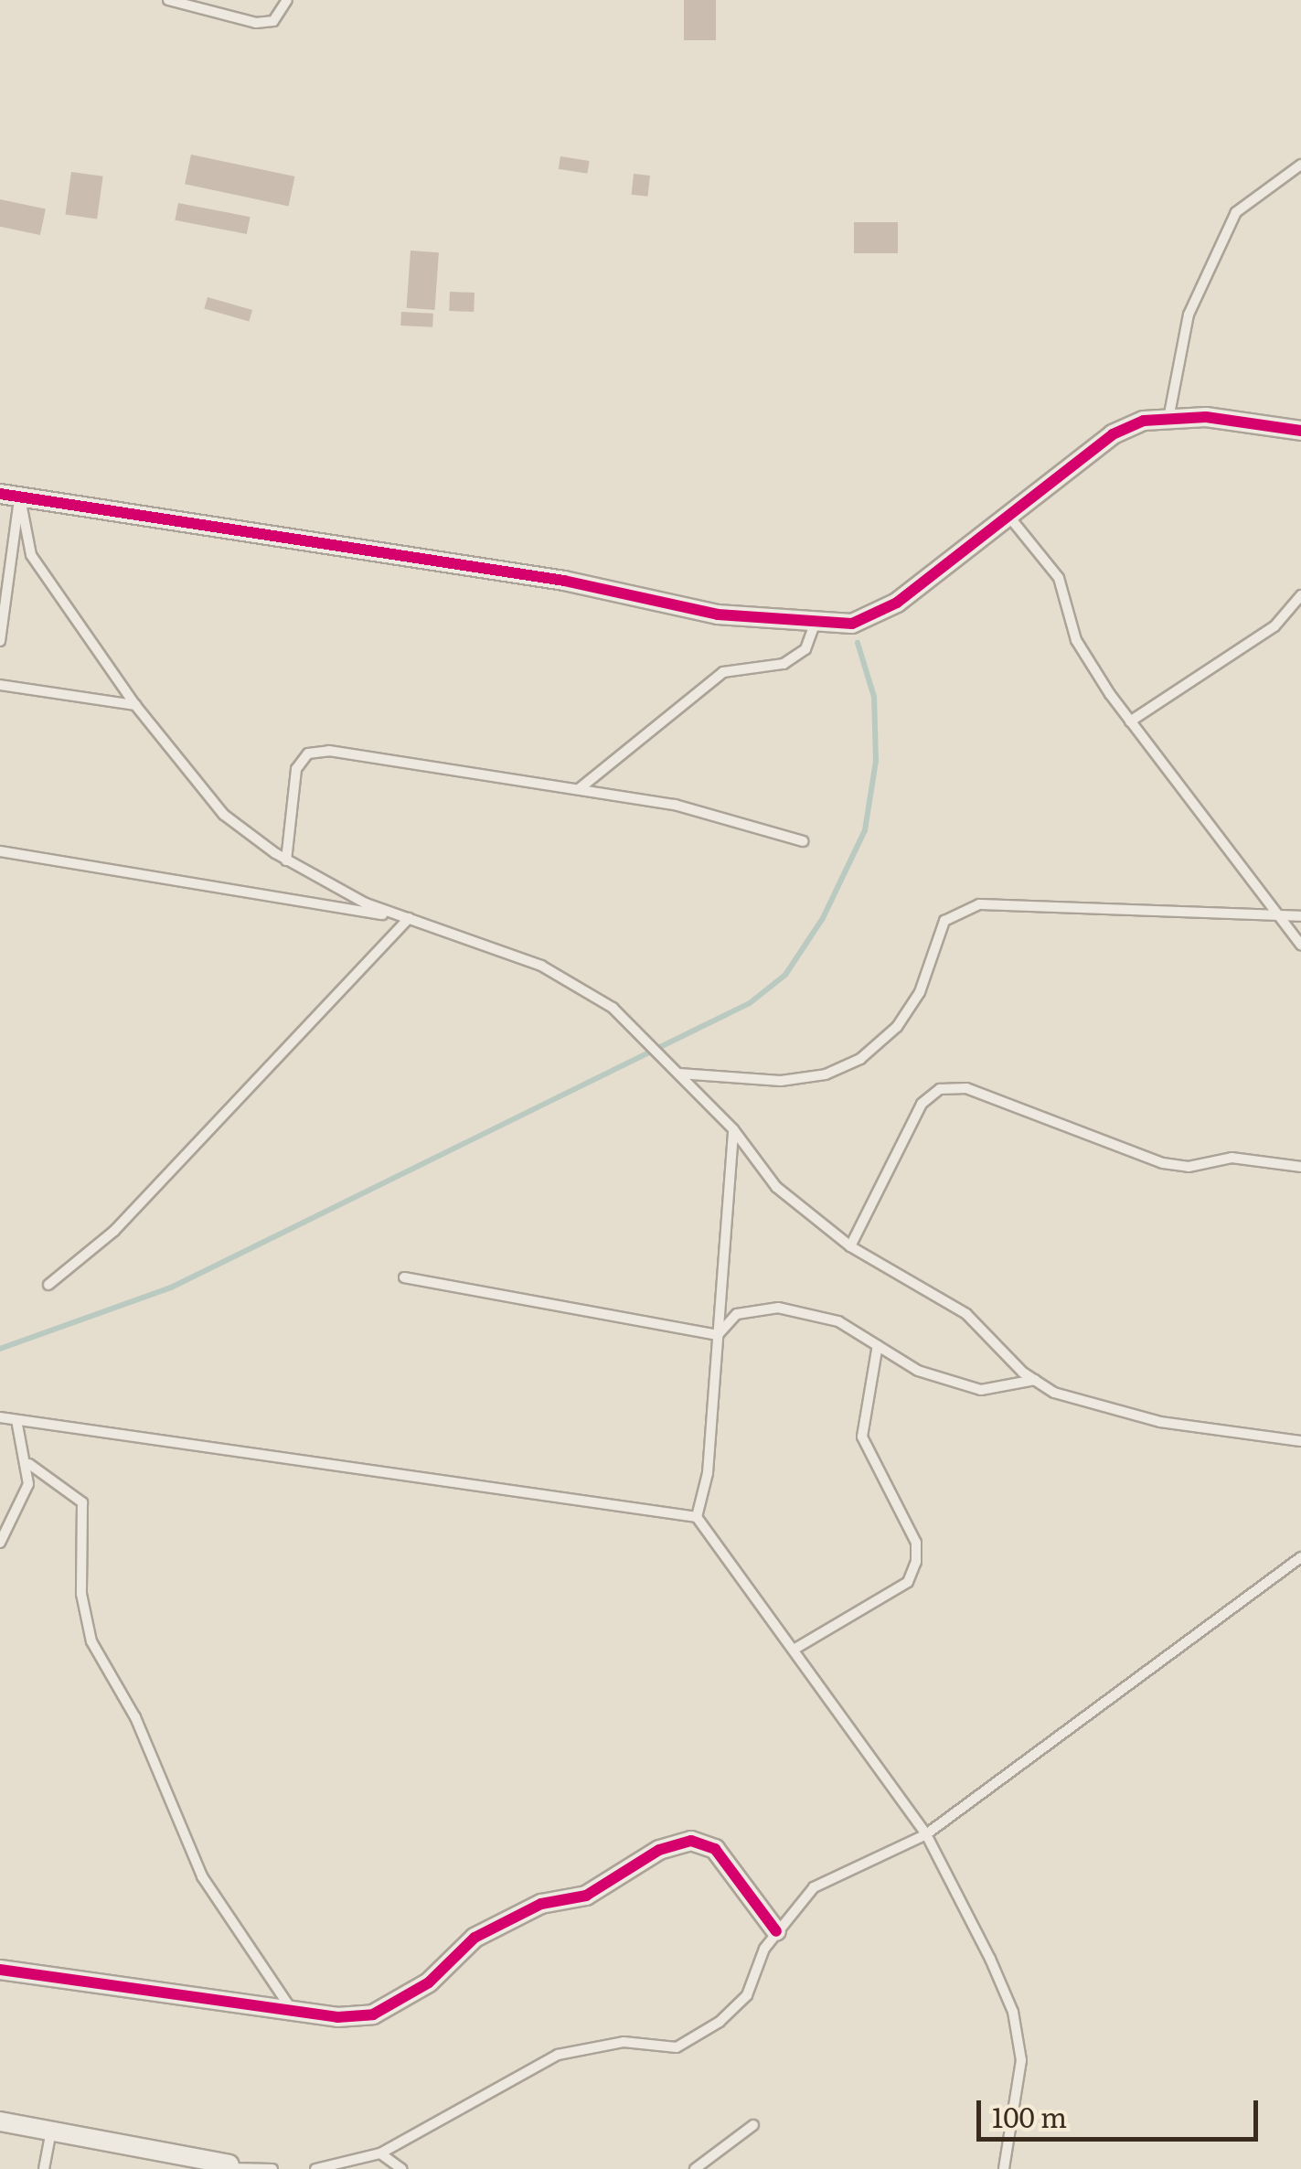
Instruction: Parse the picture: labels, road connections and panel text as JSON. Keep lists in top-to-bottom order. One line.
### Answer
{"scale_bar":"100 m"}
